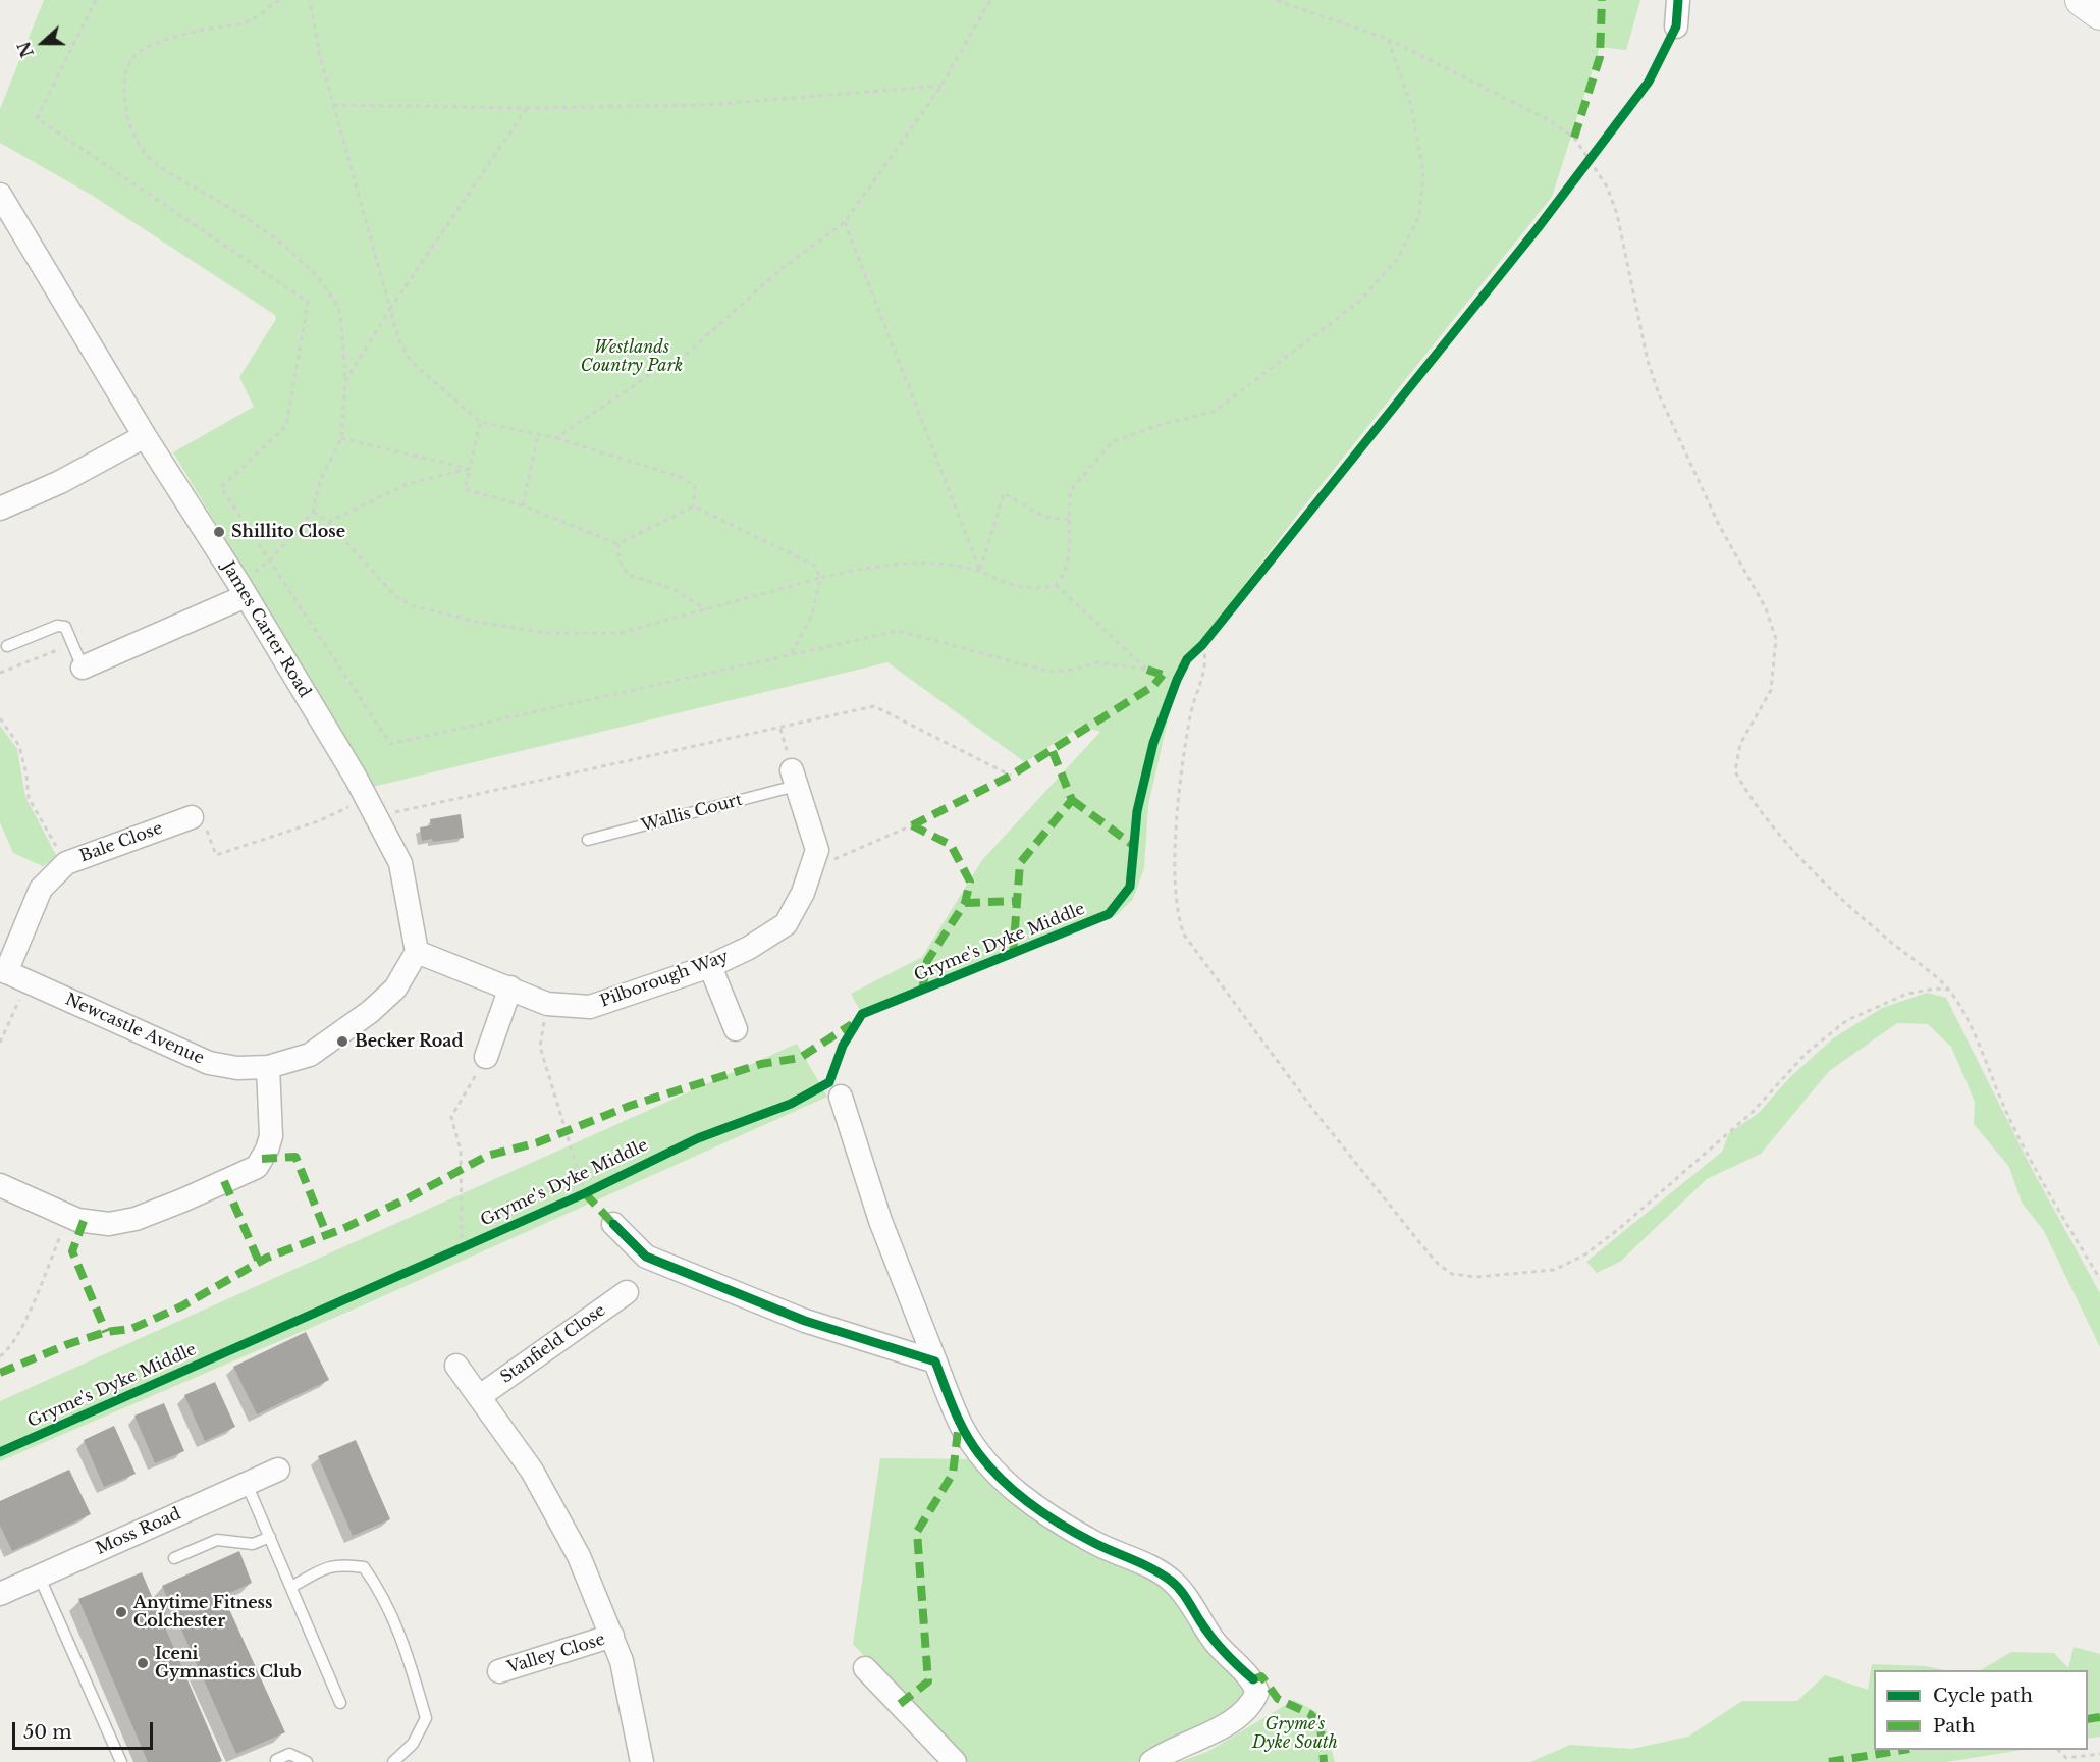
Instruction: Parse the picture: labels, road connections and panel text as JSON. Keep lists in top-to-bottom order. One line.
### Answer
{"streets":{"street":["James Carter Road","Bale Close","Pilborough Way","Newcastle Avenue","Stanfield Close","Moss Road","Valley Close"],"lane":["Wallis Court"],"cycle path":["Gryme's Dyke Middle"]},"crossings":[["James Carter Road","Pilborough Way"],["James Carter Road","Newcastle Avenue"],["Wallis Court","Pilborough Way"],["Bale Close","Newcastle Avenue"],["Pilborough Way","Newcastle Avenue"]],"parks":["Westlands Country Park","Gryme's Dyke South"],"places":["Shillito Close","Becker Road","Anytime Fitness Colchester","Iceni Gymnastics Club"],"legend":["Cycle path","Path"],"scale_bar":"50 m","north":"left"}
